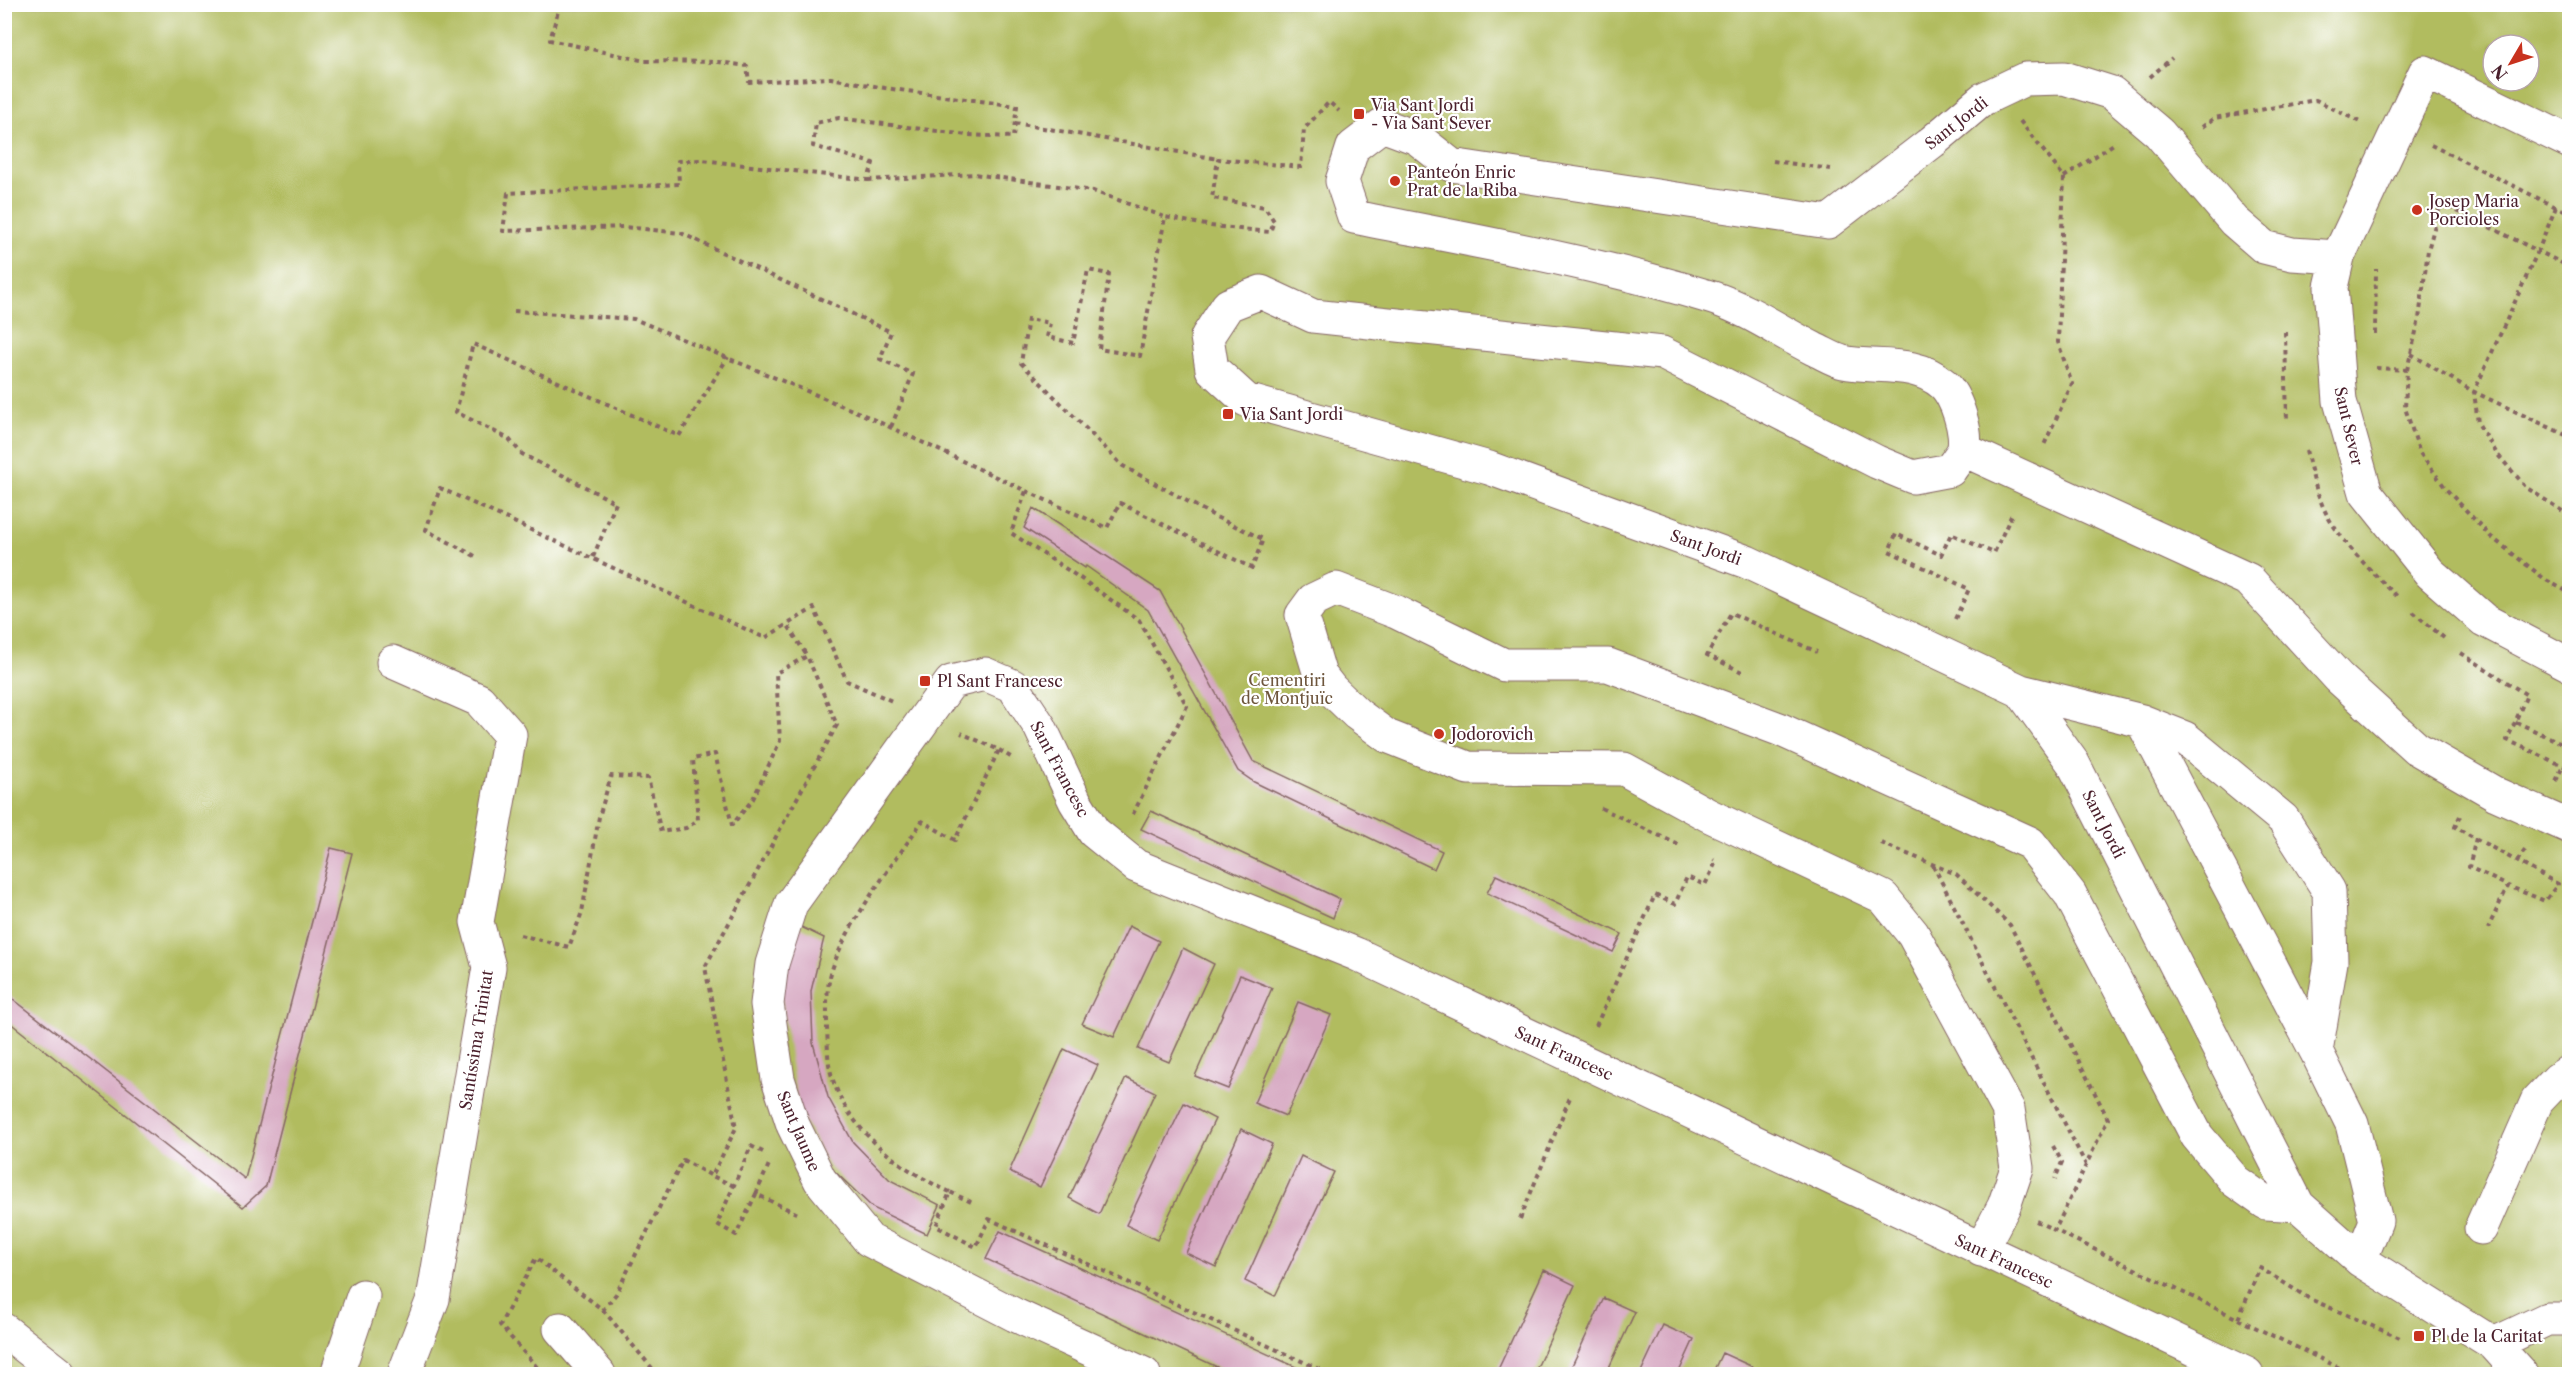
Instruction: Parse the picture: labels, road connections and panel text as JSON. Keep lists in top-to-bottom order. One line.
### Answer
{"streets":{"lane":["Sant Jordi","Sant Sever","Sant Francesc","Santíssima Trinitat","Sant Jaume"]},"crossings":[["Sant Jordi","Sant Sever"],["Sant Francesc","Sant Jaume"]],"parks":["Cementiri de Montjuïc"],"places":{"transit":["Via Sant Jordi - Via Sant Sever","Via Sant Jordi","Pl Sant Francesc","Pl de la Caritat"],"other":["Panteón Enric Prat de la Riba","Josep Maria Porcioles","Jodorovich"]},"north":"bottom left"}
